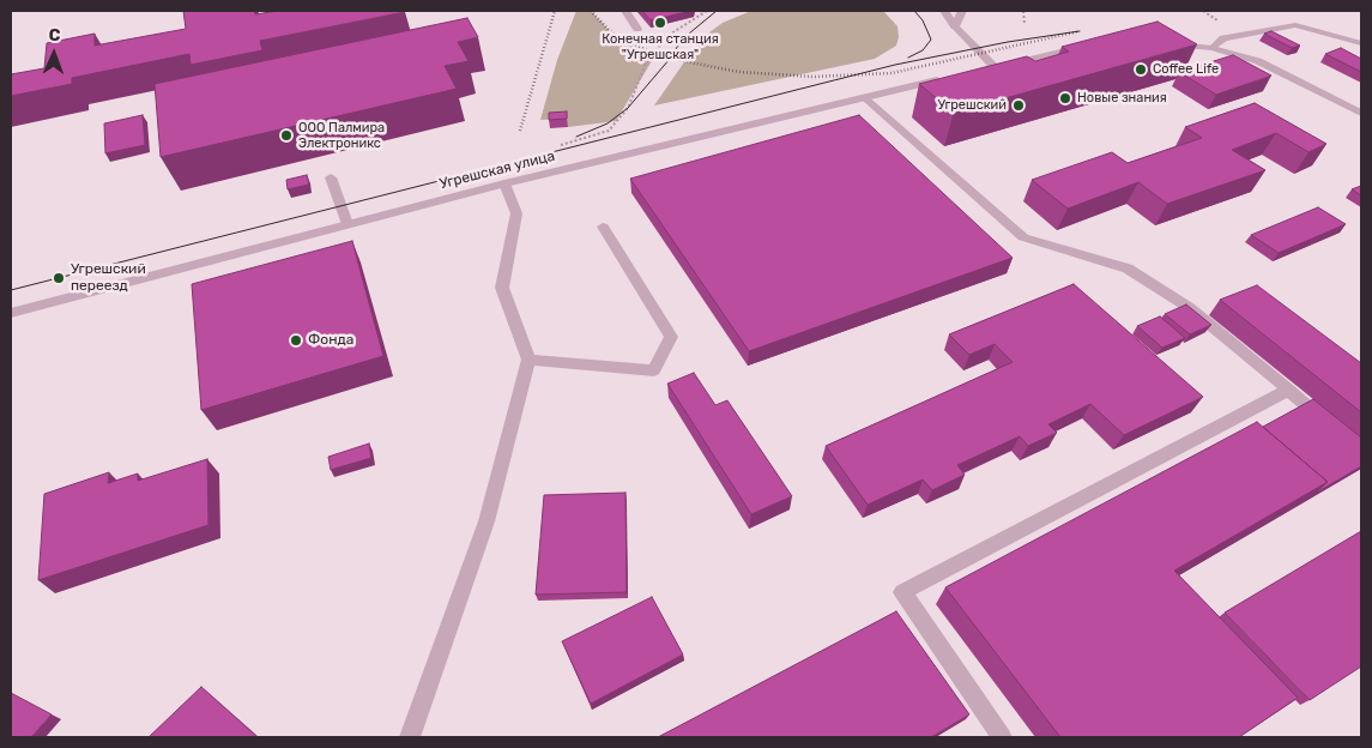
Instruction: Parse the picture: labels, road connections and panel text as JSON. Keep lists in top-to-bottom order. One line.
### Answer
{"streets":{"street":["Угрешская улица"]},"places":["Конечная станция \"Угрешская\"","Coffee Life","Новые знания","Угрешский","ООО Палмира Электроникс","Угрешский переезд","Фонда"],"north":"top"}
